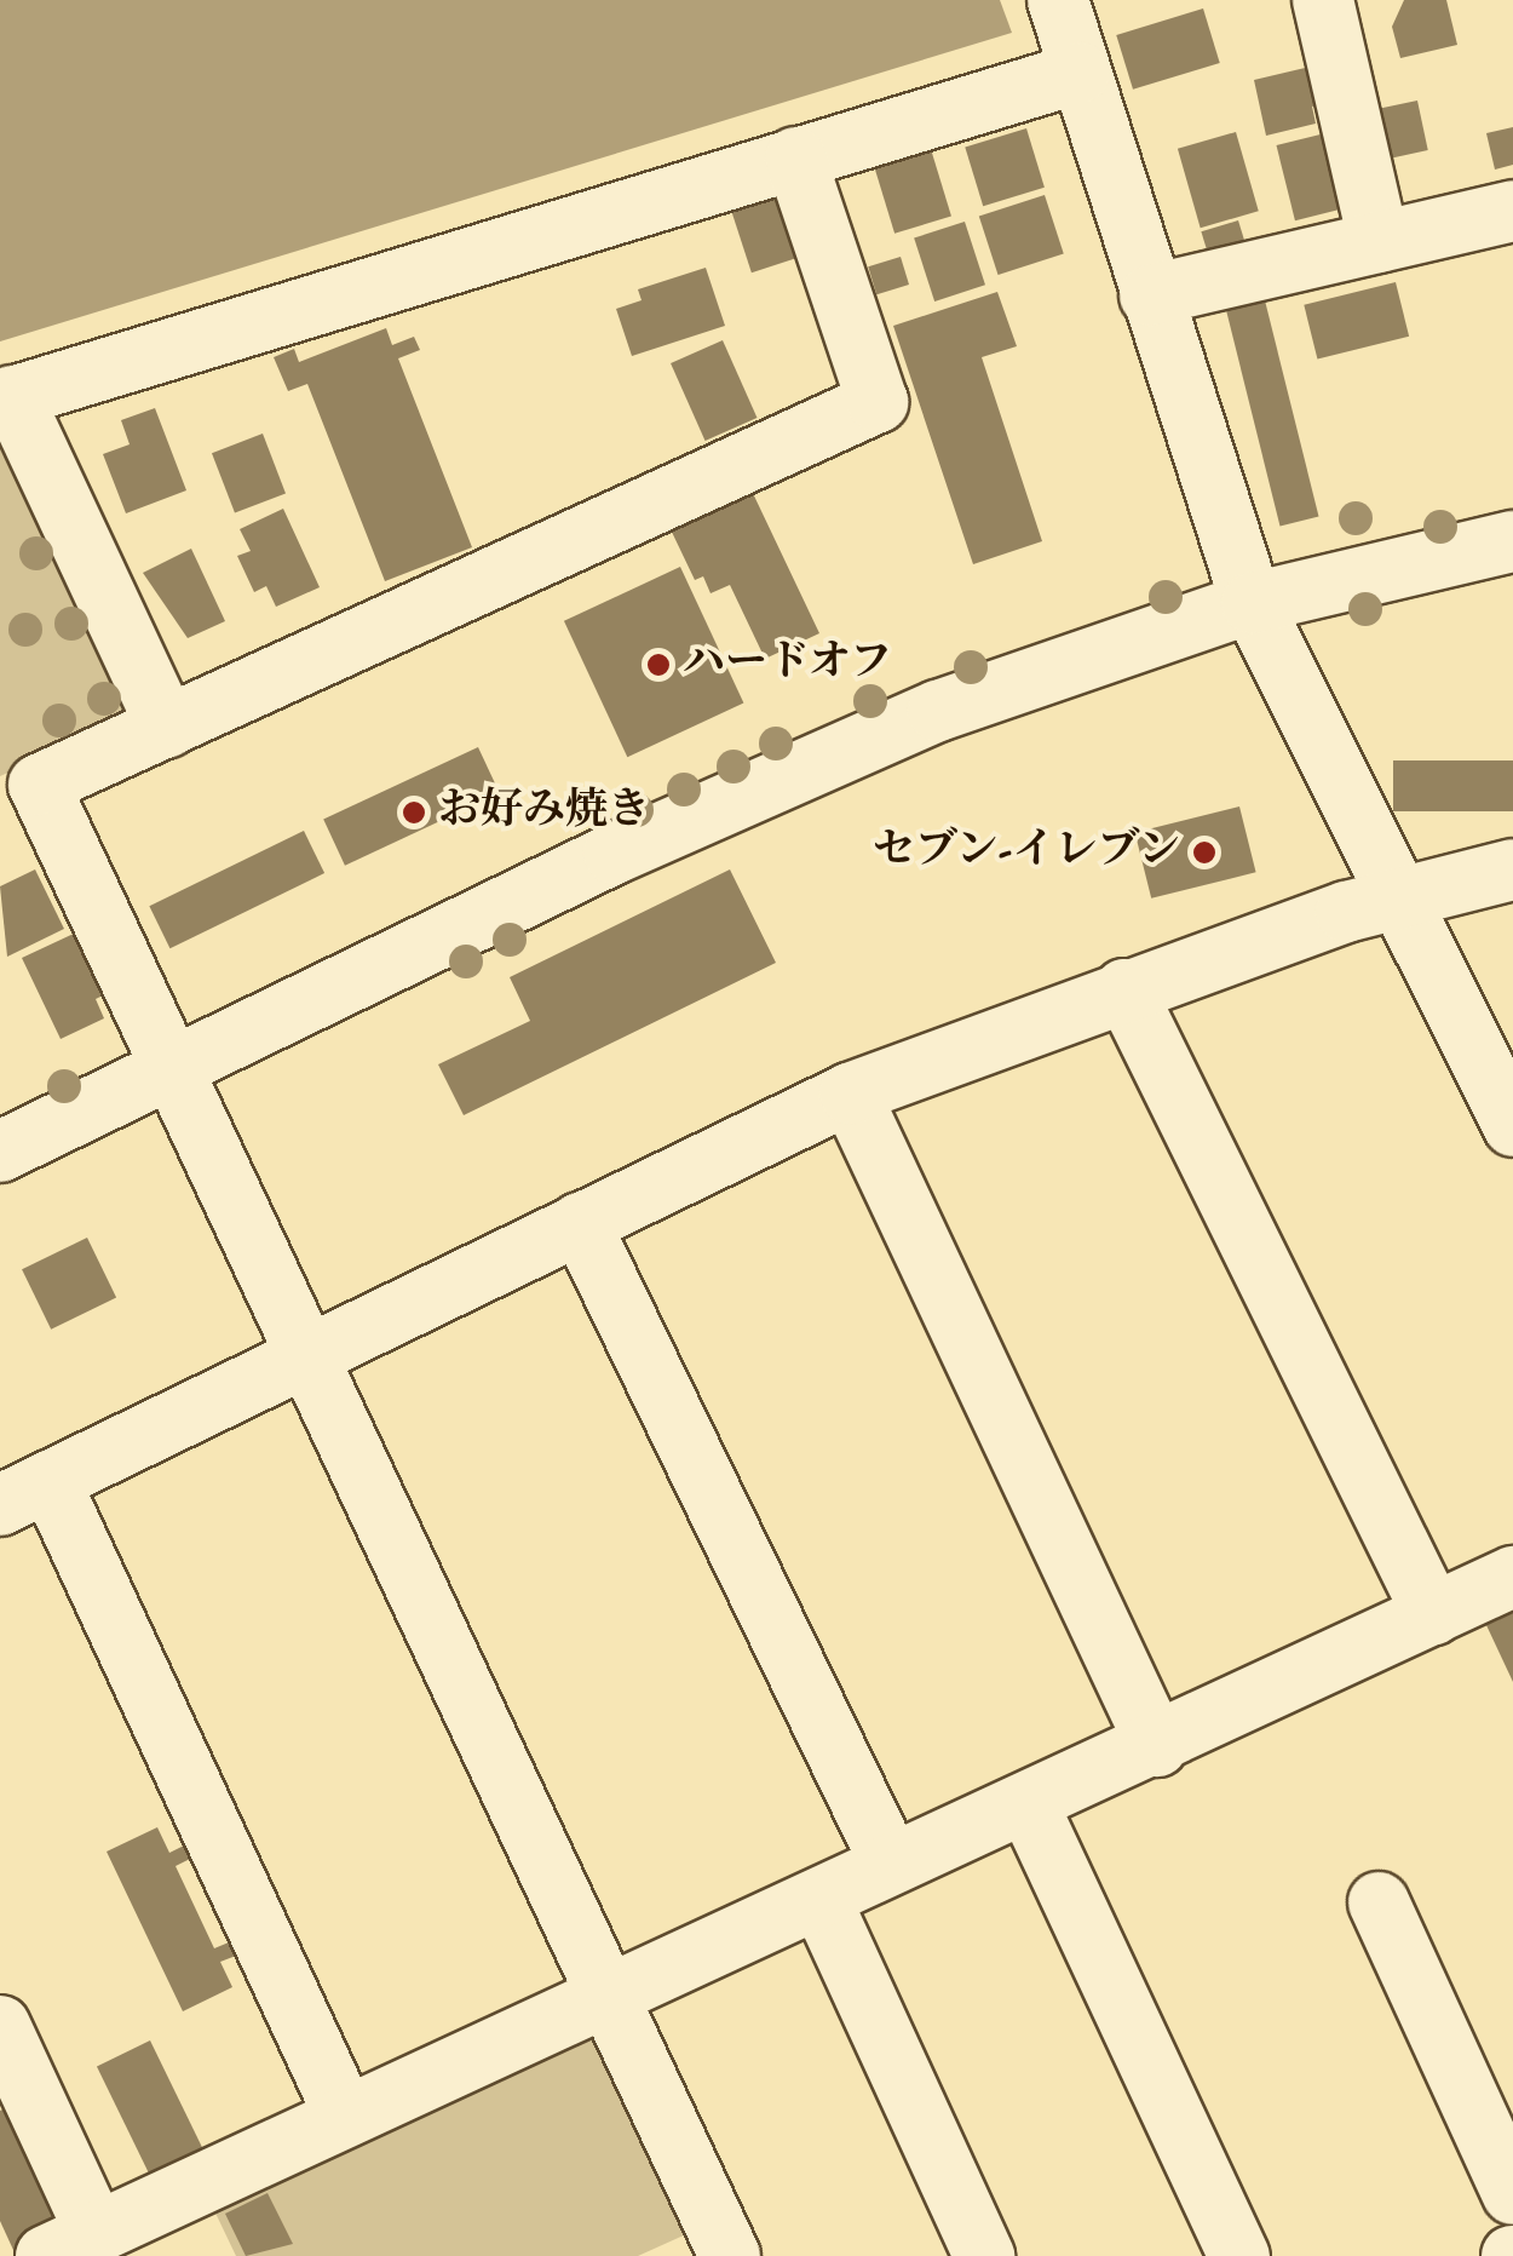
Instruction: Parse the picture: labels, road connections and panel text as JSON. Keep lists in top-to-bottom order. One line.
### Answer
{"places":["ハードオフ","お好み焼き","セブン-イレブン"]}
